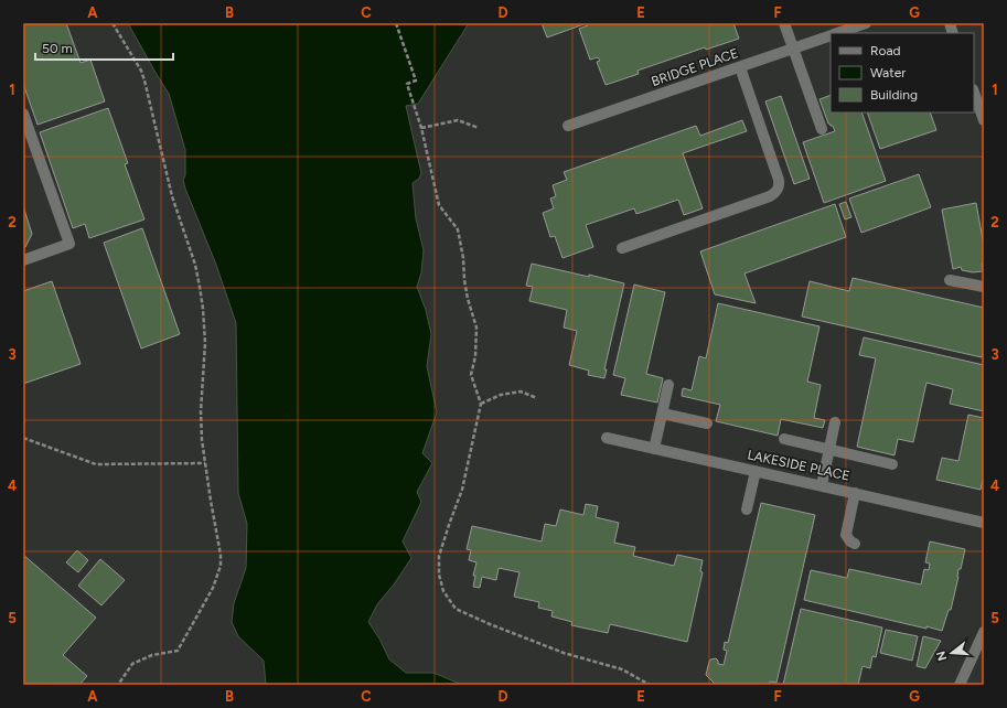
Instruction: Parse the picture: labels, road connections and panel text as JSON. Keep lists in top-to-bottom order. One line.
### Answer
{"streets":{"street":["BRIDGE PLACE","LAKESIDE PLACE"]},"legend":["Road","Water","Building"],"scale_bar":"50 m","north":"left","grid":{"columns":["A","B","C","D","E","F","G"],"rows":["1","2","3","4","5"]}}
